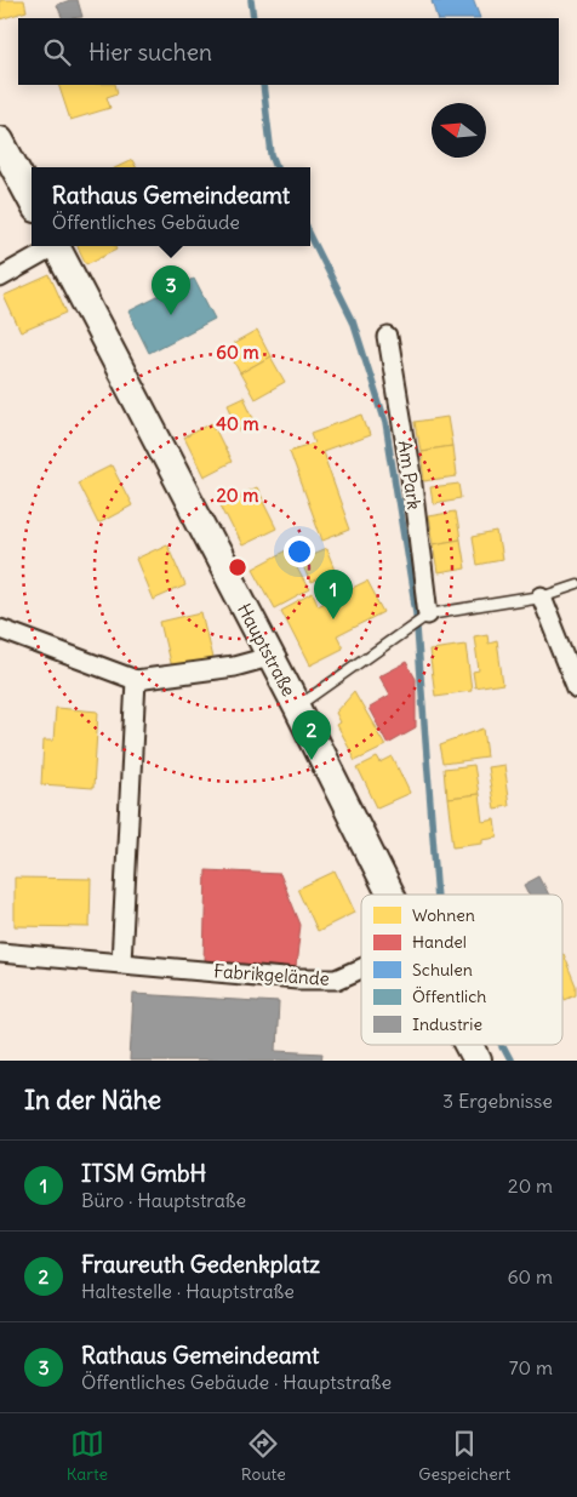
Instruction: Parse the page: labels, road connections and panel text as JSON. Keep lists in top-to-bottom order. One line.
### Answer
{"streets":{"main road":["Hauptstraße"],"street":["Am Park","Fabrikgelände"]},"legend":["Wohnen","Handel","Schulen","Öffentlich","Industrie"],"north":"left","page":{"search":"Hier suchen","popup":["Rathaus Gemeindeamt","Öffentliches Gebäude"],"pins":["3","1","2"],"heading":["In der Nähe","3 Ergebnisse"],"list":[{"mark":"1","name":"ITSM GmbH","note":"Büro · Hauptstraße","value":"20 m"},{"mark":"2","name":"Fraureuth Gedenkplatz","note":"Haltestelle · Hauptstraße","value":"60 m"},{"mark":"3","name":"Rathaus Gemeindeamt","note":"Öffentliches Gebäude · Hauptstraße","value":"70 m"}],"nav":["Karte","Route","Gespeichert"]},"rings":["60 m","40 m","20 m"]}
